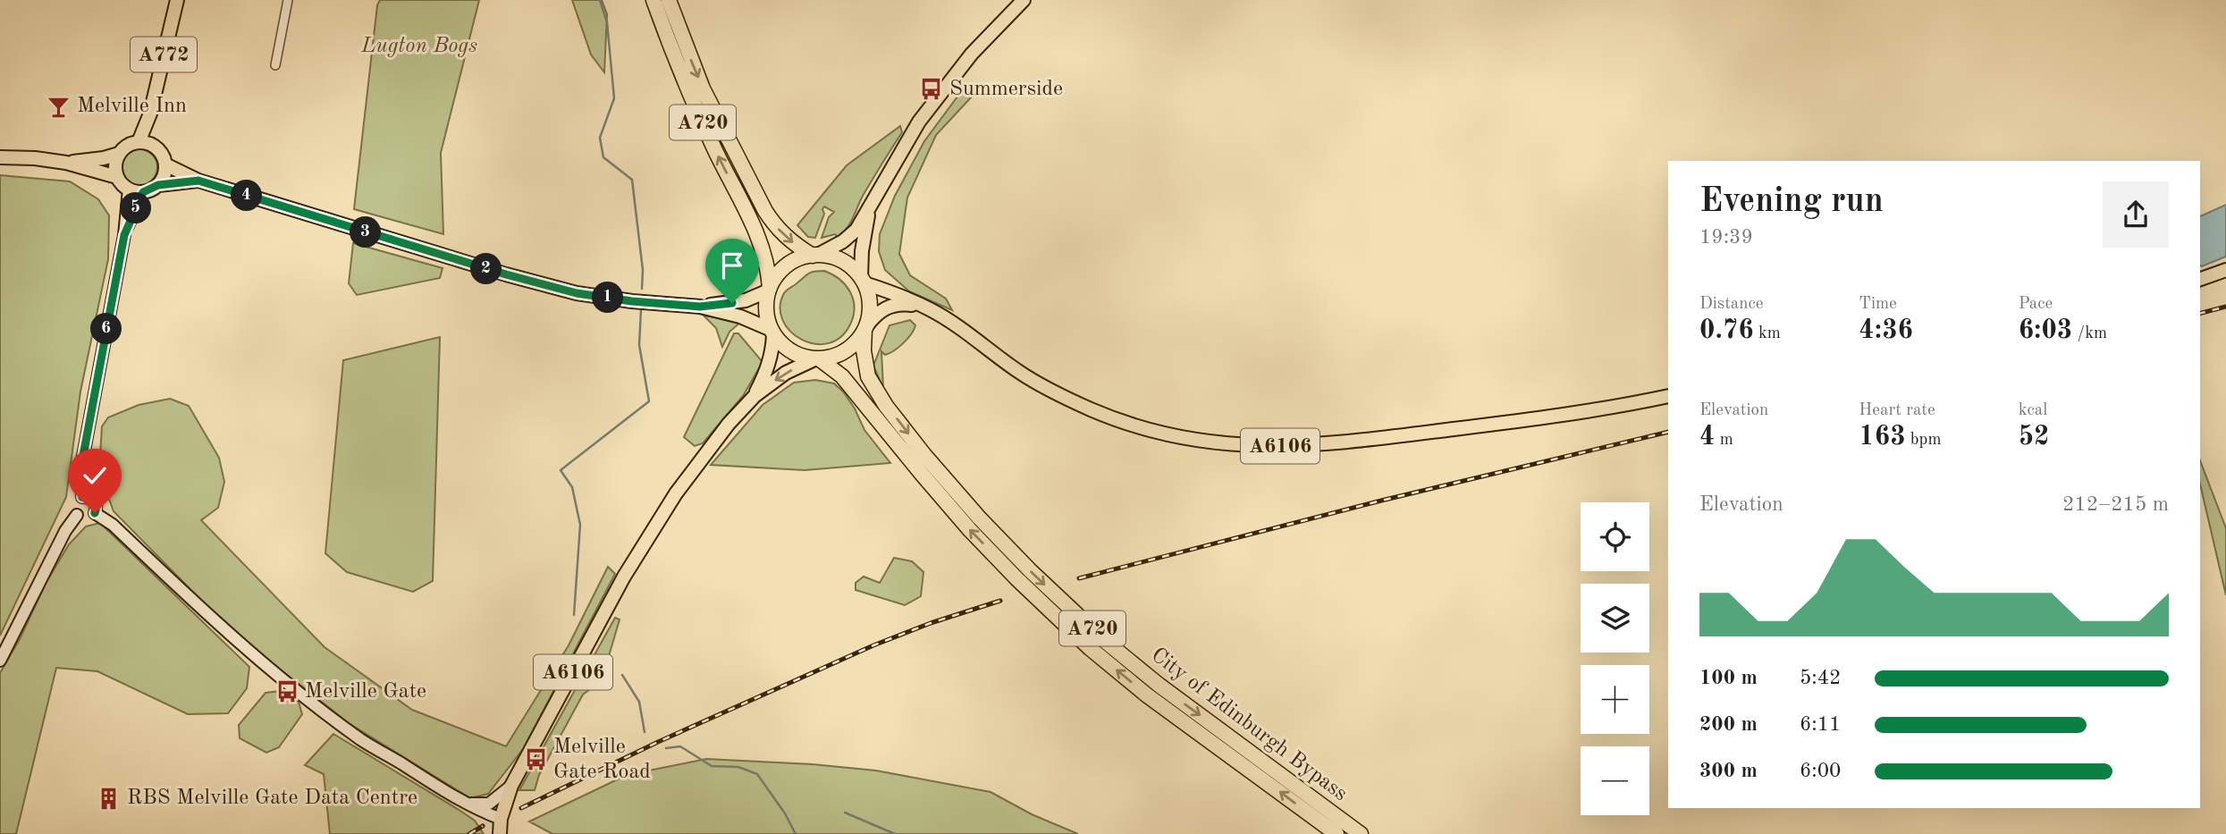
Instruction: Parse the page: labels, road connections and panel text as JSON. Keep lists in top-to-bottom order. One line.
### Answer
{"streets":{"highway":["A720","City of Edinburgh Bypass"],"main road":["A772","A6106"]},"crossings":[["A720","A6106"],["A720","City of Edinburgh Bypass"],["A6106","City of Edinburgh Bypass"]],"parks":["Lugton Bogs"],"places":{"bus stop":["Summerside","Melville Gate","Melville Gate Road"],"bar":["Melville Inn"],"building":["RBS Melville Gate Data Centre"]},"page":{"heading":["Evening run","19:39"],"pins":["4","5","3","2","1","6"],"stats":[["Distance","0.76 km"],["Time","4:36"],["Pace","6:03 /km"],["Elevation","4 m"],["Heart rate","163 bpm"],["kcal","52"]],"chart":["Elevation","212–215 m"],"map_buttons":["+","−"],"list":[{"name":"100 m","note":"5:42"},{"name":"200 m","note":"6:11"},{"name":"300 m","note":"6:00"}]}}
